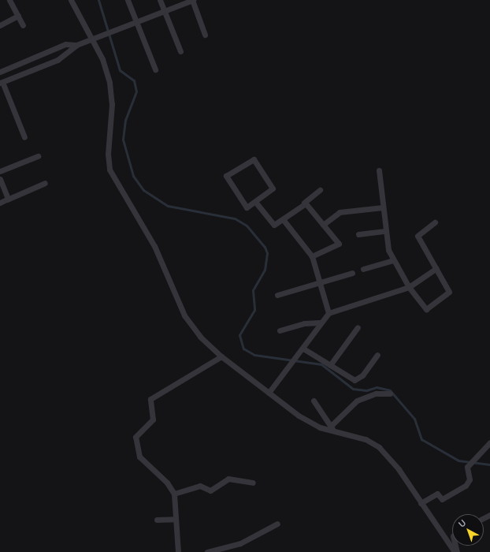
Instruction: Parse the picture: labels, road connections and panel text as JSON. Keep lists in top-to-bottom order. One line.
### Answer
{"north":"top left"}
